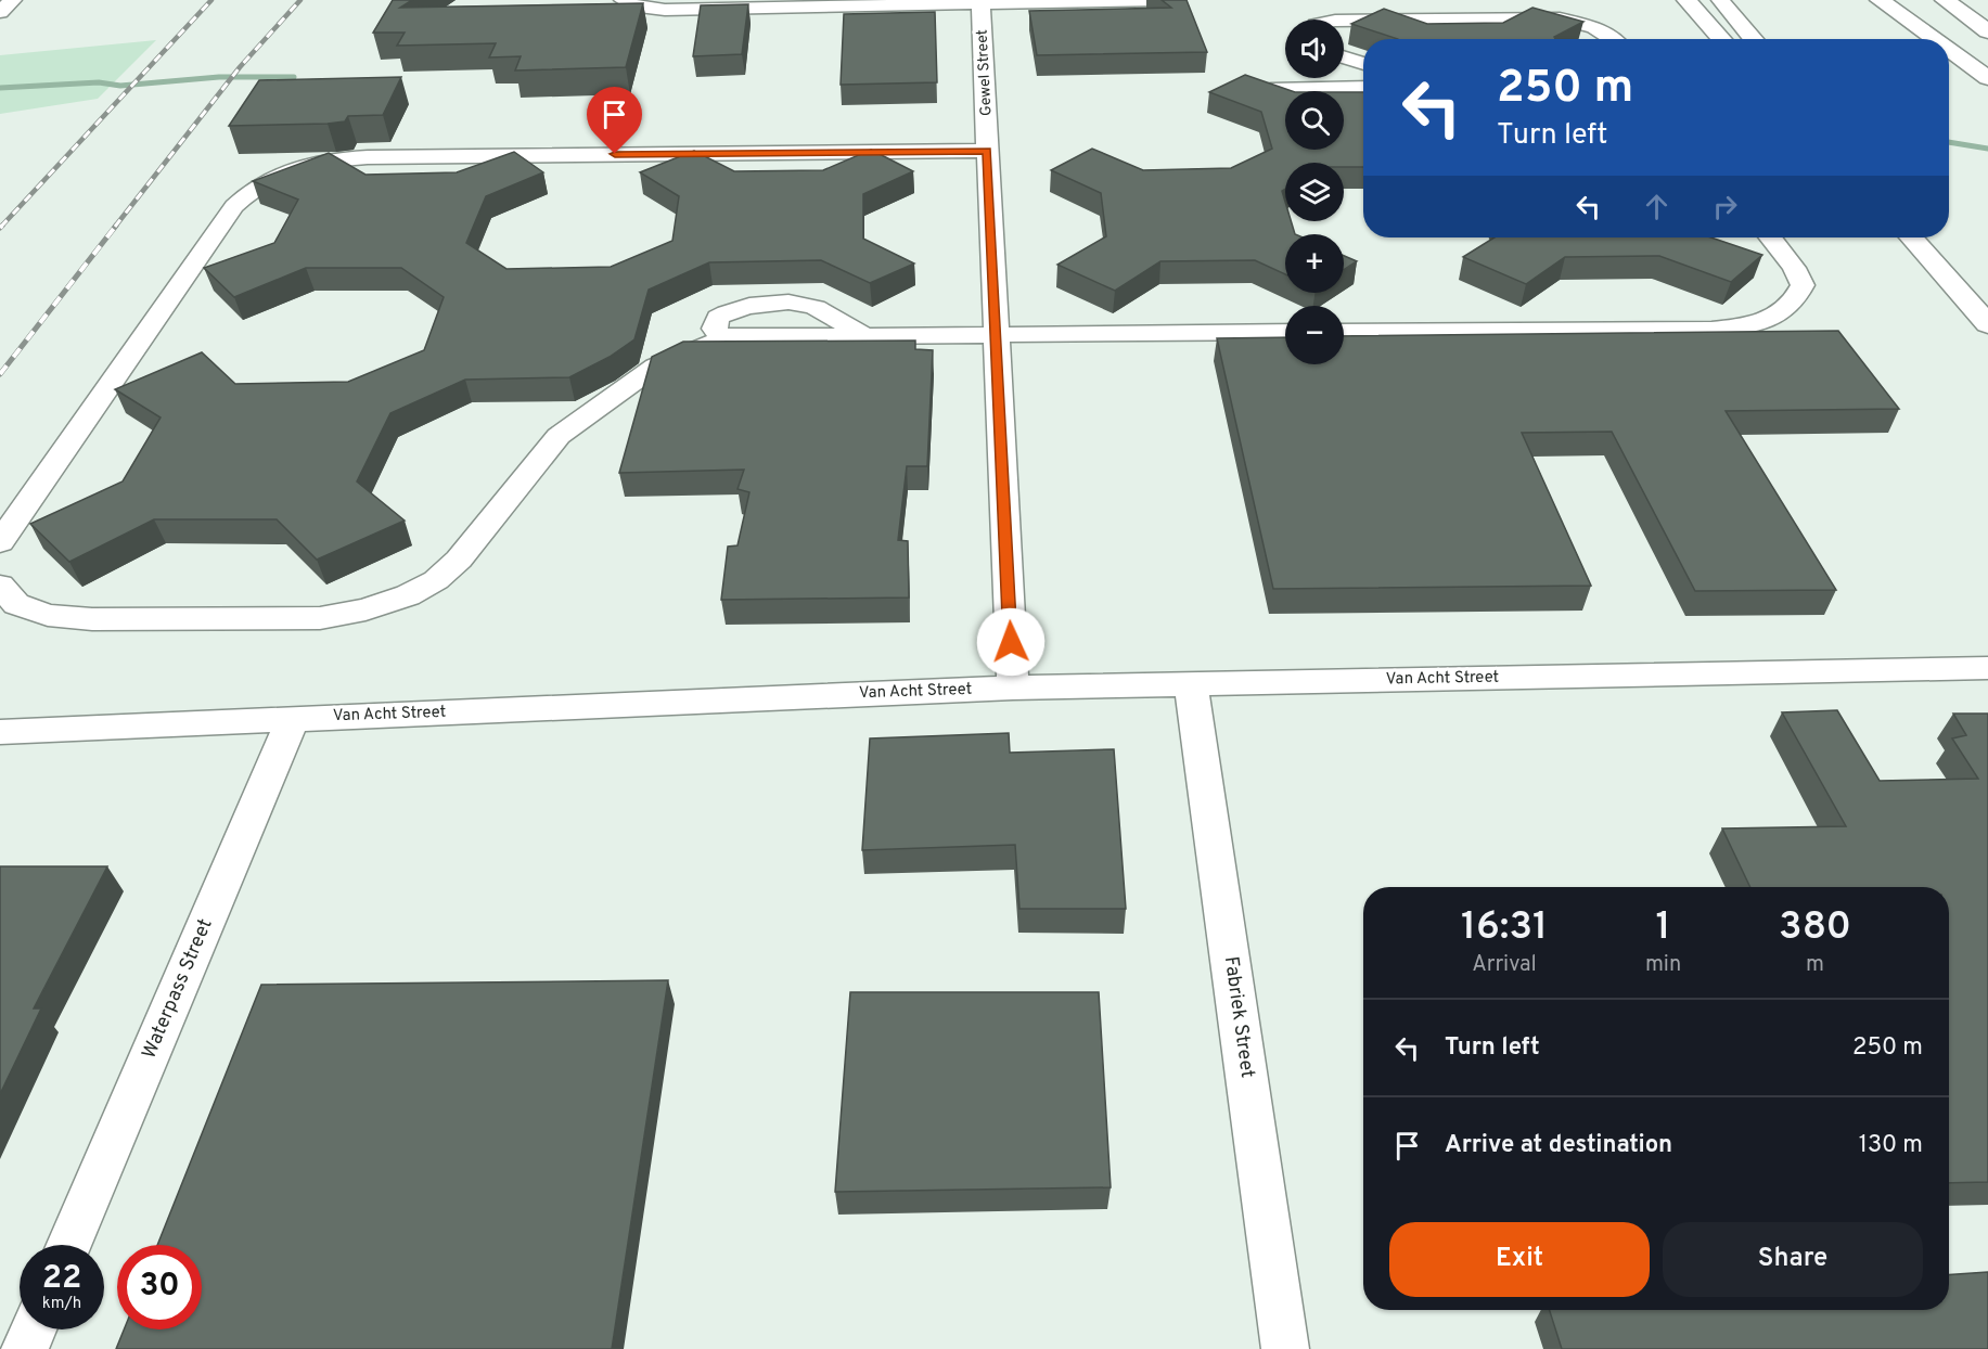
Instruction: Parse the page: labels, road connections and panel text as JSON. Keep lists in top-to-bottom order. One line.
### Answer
{"streets":{"street":["Gewel Street","Van Acht Street","Waterpass Street","Fabriek Street"]},"crossings":[["Gewel Street","Van Acht Street"],["Van Acht Street","Waterpass Street"],["Van Acht Street","Fabriek Street"]],"page":{"map_buttons":["+","−"],"turn":["250 m","Turn left"],"eta":["16:31","Arrival","1","min","380","m"],"list":[{"name":"Turn left","value":"250 m"},{"name":"Arrive at destination","value":"130 m"}],"buttons":["Exit","Share"],"speed":"22 km/h","limit":"30"}}
